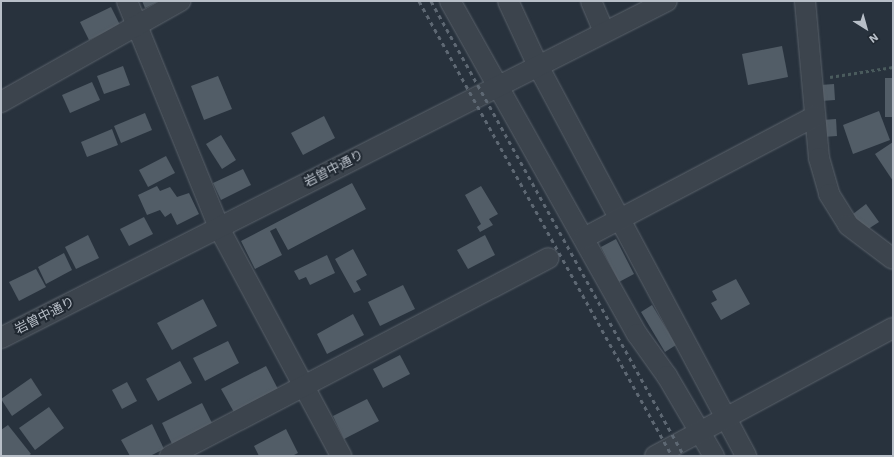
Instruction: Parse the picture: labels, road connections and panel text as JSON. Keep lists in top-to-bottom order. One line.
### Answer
{"streets":{"street":["岩曽中通り"]},"north":"bottom right"}
